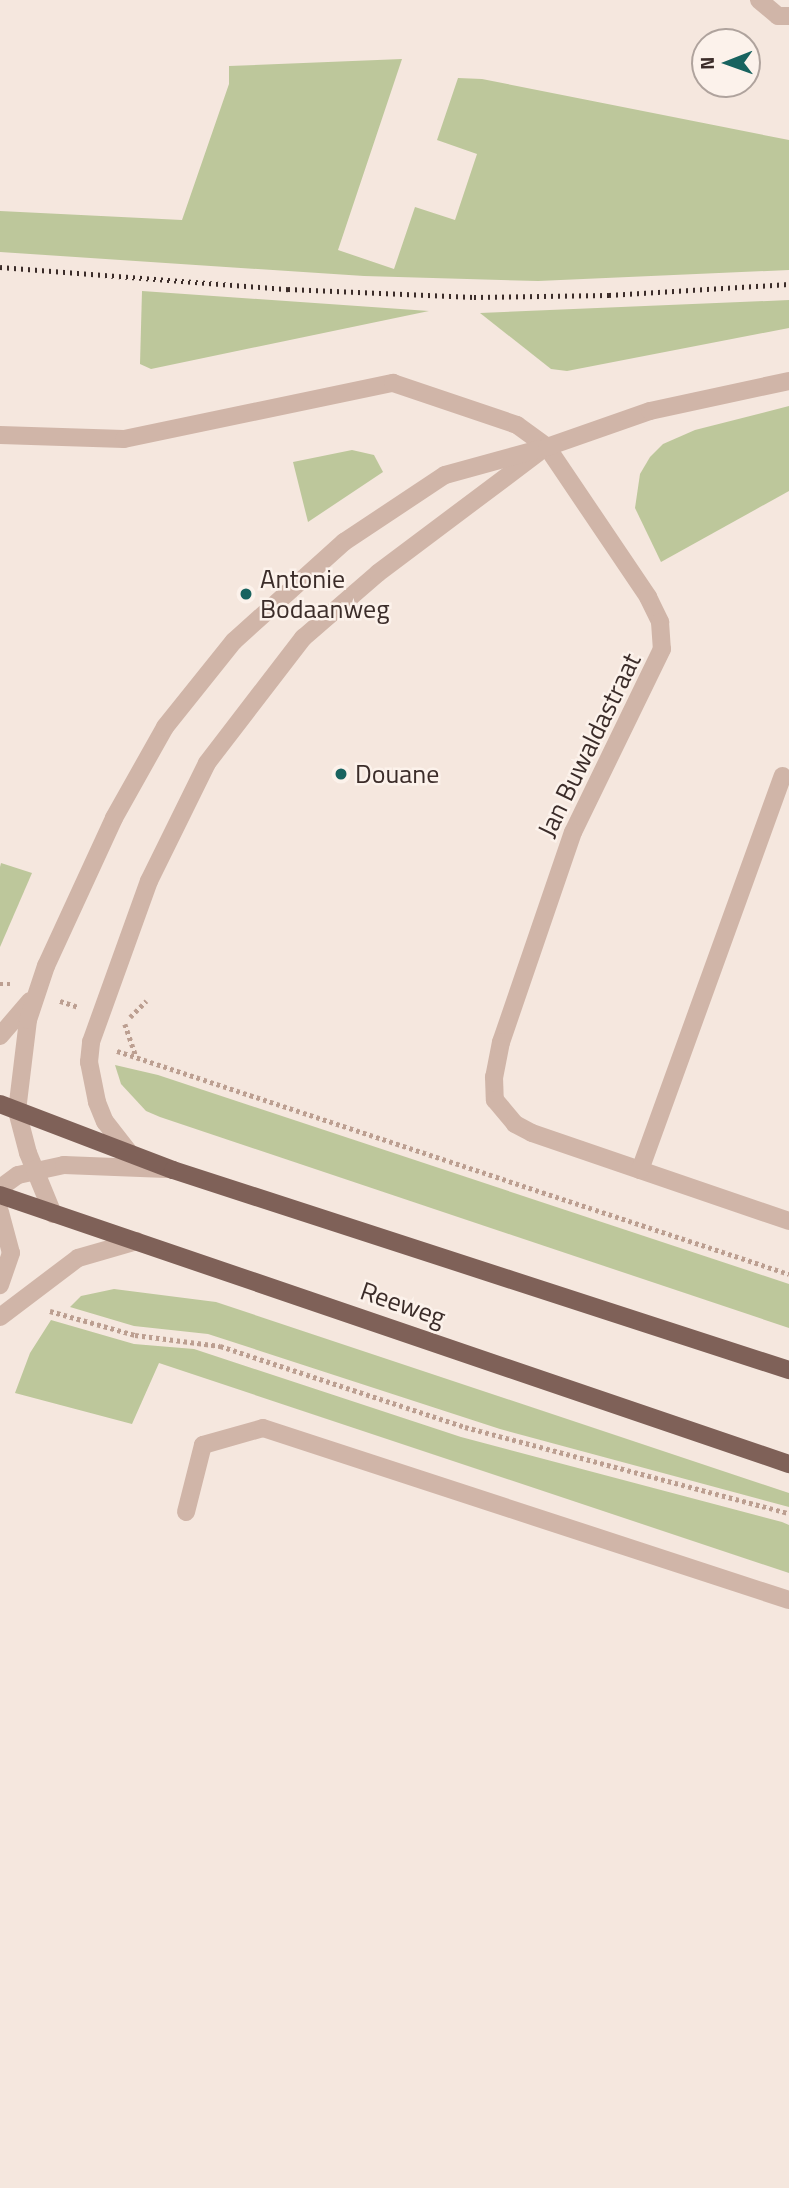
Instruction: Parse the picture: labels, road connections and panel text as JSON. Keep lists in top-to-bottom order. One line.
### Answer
{"streets":{"main road":["Reeweg"],"street":["Jan Buwaldastraat"]},"places":["Antonie Bodaanweg","Douane"],"north":"left"}
